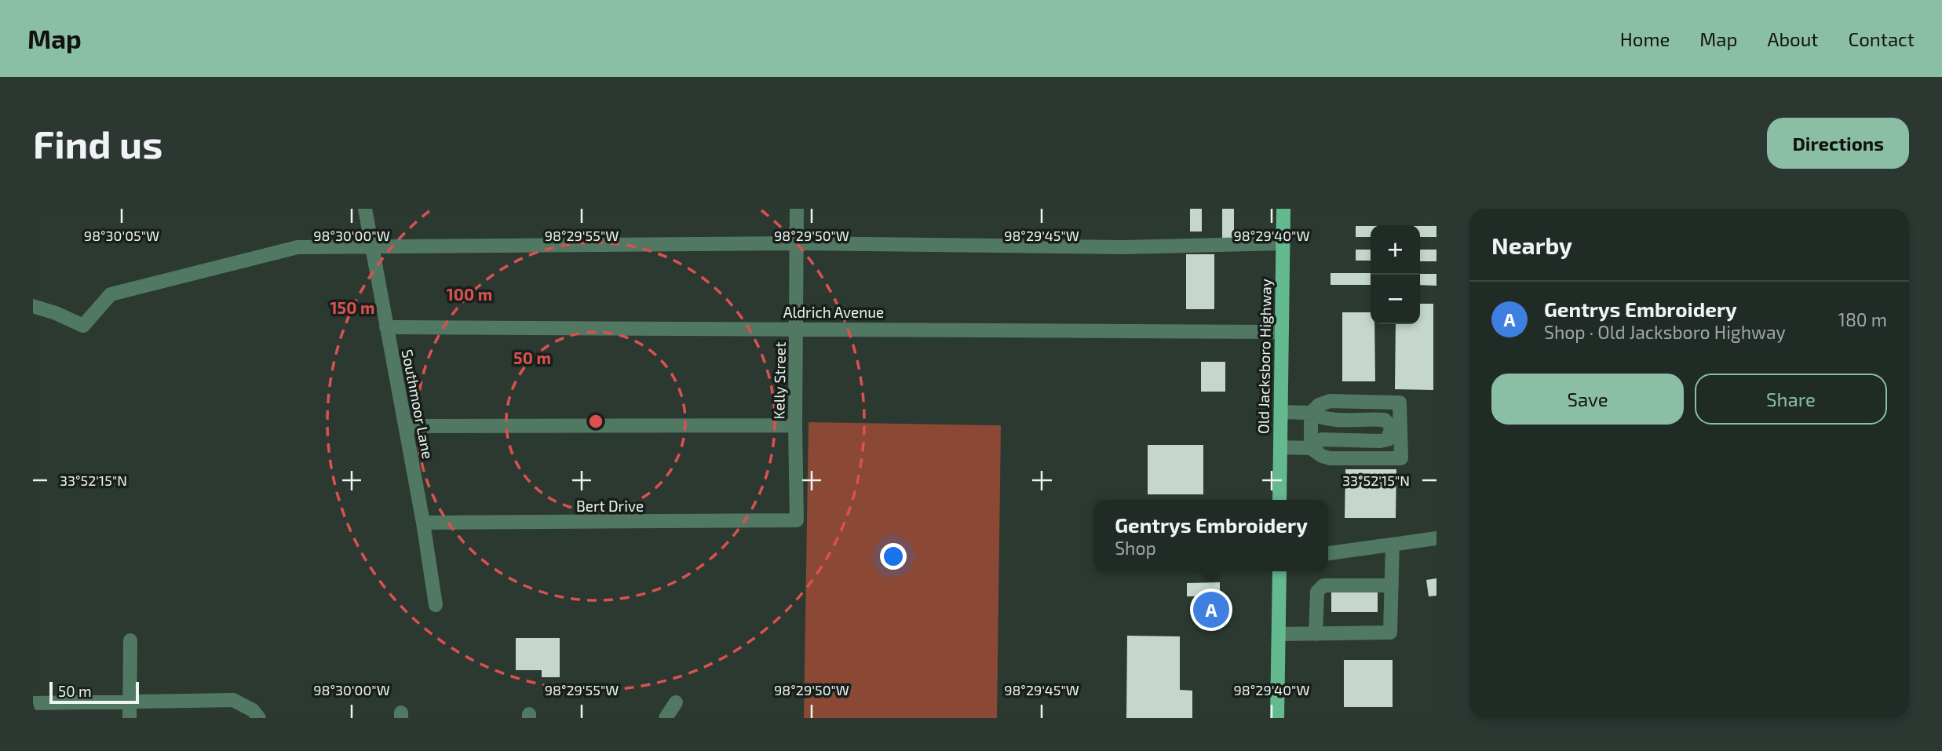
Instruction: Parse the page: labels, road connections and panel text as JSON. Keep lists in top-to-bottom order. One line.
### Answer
{"streets":{"main road":["Old Jacksboro Highway"],"street":["Aldrich Avenue","Kelly Street","Southmoor Lane","Bert Drive"]},"crossings":[["Aldrich Avenue","Old Jacksboro Highway"],["Aldrich Avenue","Kelly Street"],["Aldrich Avenue","Southmoor Lane"],["Kelly Street","Bert Drive"],["Southmoor Lane","Bert Drive"]],"scale_bar":"50 m","page":{"header":"Map","nav":["Home","Map","About","Contact"],"buttons":["Directions",["Save","Share"]],"title":"Find us","heading":"Nearby","map_buttons":["+","−"],"list":[{"mark":"A","name":"Gentrys Embroidery","note":"Shop · Old Jacksboro Highway","value":"180 m"}],"popup":["Gentrys Embroidery","Shop"],"pins":"A","scale":"50 m"},"coordinates":["98°30'05\"W","98°30'00\"W","98°29'55\"W","98°29'50\"W","98°29'45\"W","98°29'40\"W","33°52'15\"N"],"rings":["100 m","150 m","50 m"]}
